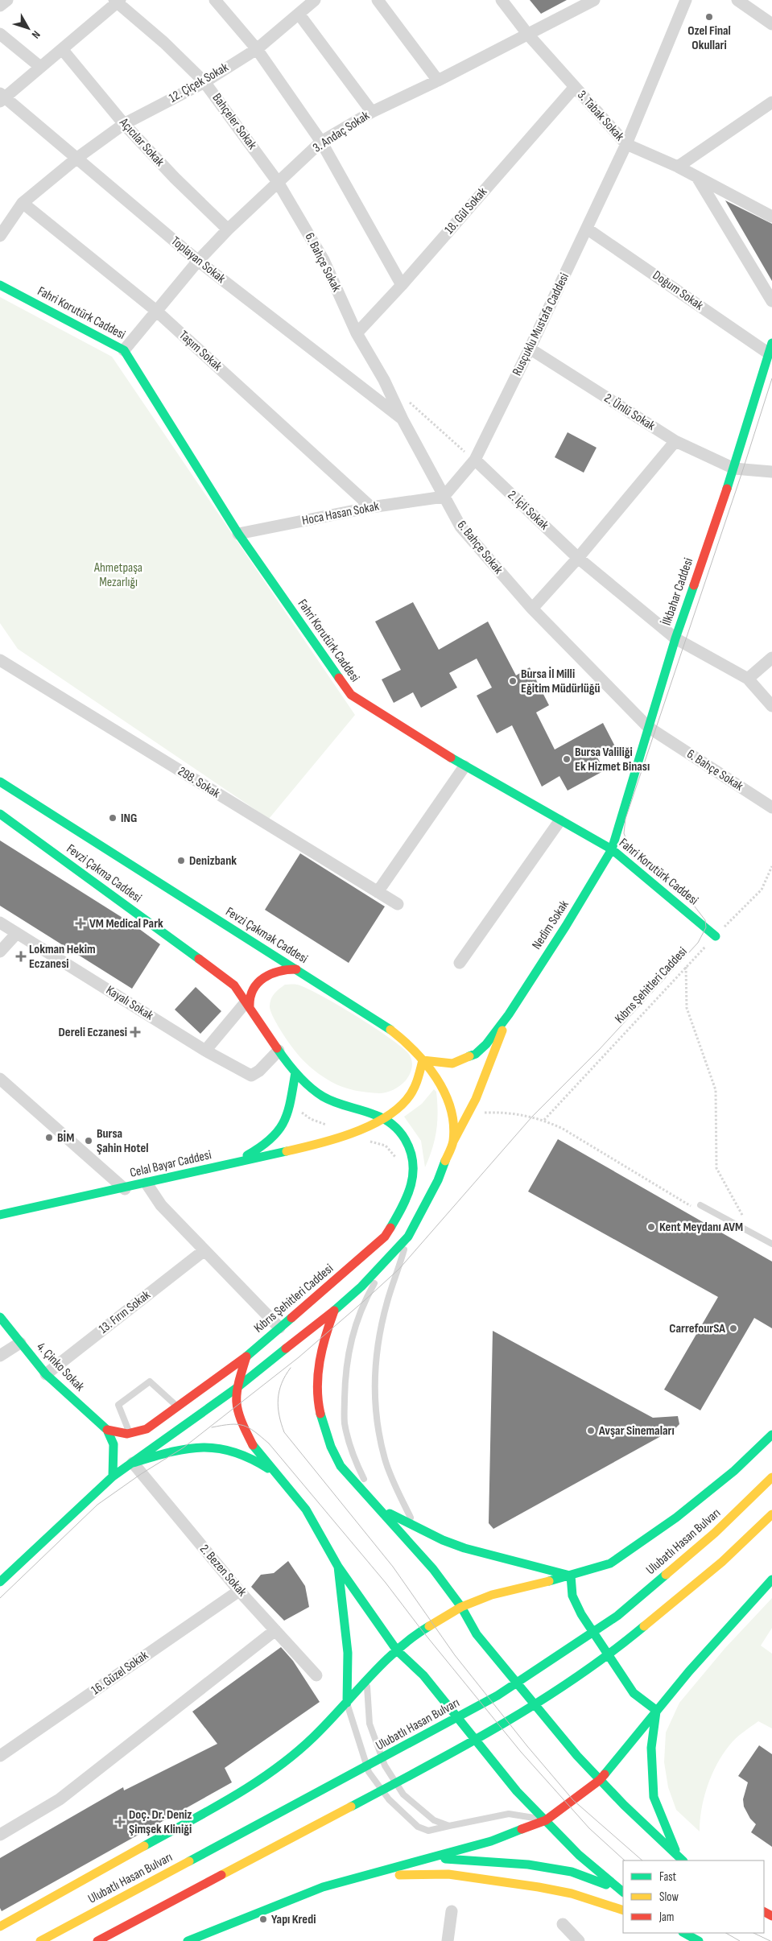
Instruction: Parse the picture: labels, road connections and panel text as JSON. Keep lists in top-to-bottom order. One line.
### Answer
{"streets":{"main road":["Fahri Korutürk Caddesi","İlkbahar Caddesi","Fevzi Çakma Caddesi","Nedim Sokak","Fevzi Çakmak Caddesi","Kıbrıs Şehitleri Caddesi","Celal Bayar Caddesi","4. Çinko Sokak","Ulubatlı Hasan Bulvarı"],"street":["12. Çiçek Sokak","3. Tabak Sokak","Bahçeler Sokak","3. Andaç Sokak","Açıcılar Sokak","18. Gül Sokak","Toplayan Sokak","6. Bahçe Sokak","Doğum Sokak","Rusçuklu Mustafa Caddesi","Taşım Sokak","2. Ünlü Sokak","2. İçli Sokak","Hoca Hasan Sokak","298. Sokak","Kayalı Sokak","13. Fırın Sokak","2. Bezen Sokak","16. Güzel Sokak"]},"crossings":[["12. Çiçek Sokak","Bahçeler Sokak"],["12. Çiçek Sokak","Açıcılar Sokak"],["12. Çiçek Sokak","Toplayan Sokak"],["12. Çiçek Sokak","Taşım Sokak"],["3. Tabak Sokak","3. Andaç Sokak"],["3. Tabak Sokak","18. Gül Sokak"],["3. Tabak Sokak","Rusçuklu Mustafa Caddesi"],["Bahçeler Sokak","3. Andaç Sokak"],["Bahçeler Sokak","6. Bahçe Sokak"],["3. Andaç Sokak","Açıcılar Sokak"],["3. Andaç Sokak","Toplayan Sokak"],["3. Andaç Sokak","6. Bahçe Sokak"],["3. Andaç Sokak","Fahri Korutürk Caddesi"],["3. Andaç Sokak","Taşım Sokak"],["18. Gül Sokak","6. Bahçe Sokak"],["Toplayan Sokak","6. Bahçe Sokak"],["6. Bahçe Sokak","Rusçuklu Mustafa Caddesi"],["6. Bahçe Sokak","Hoca Hasan Sokak"],["6. Bahçe Sokak","İlkbahar Caddesi"],["Doğum Sokak","Rusçuklu Mustafa Caddesi"],["Doğum Sokak","İlkbahar Caddesi"],["Fahri Korutürk Caddesi","Hoca Hasan Sokak"],["Fahri Korutürk Caddesi","İlkbahar Caddesi"],["Fahri Korutürk Caddesi","Nedim Sokak"],["Fahri Korutürk Caddesi","Kıbrıs Şehitleri Caddesi"],["Rusçuklu Mustafa Caddesi","2. Ünlü Sokak"],["Rusçuklu Mustafa Caddesi","2. İçli Sokak"],["Rusçuklu Mustafa Caddesi","Hoca Hasan Sokak"],["Taşım Sokak","Hoca Hasan Sokak"],["2. Ünlü Sokak","İlkbahar Caddesi"],["2. İçli Sokak","İlkbahar Caddesi"],["İlkbahar Caddesi","Nedim Sokak"],["Fevzi Çakma Caddesi","Kayalı Sokak"],["Fevzi Çakmak Caddesi","Celal Bayar Caddesi"],["Kıbrıs Şehitleri Caddesi","Celal Bayar Caddesi"],["Kıbrıs Şehitleri Caddesi","4. Çinko Sokak"],["13. Fırın Sokak","4. Çinko Sokak"],["2. Bezen Sokak","16. Güzel Sokak"]],"parks":["Ahmetpaşa Mezarlığı"],"places":{"other":["Ozel Final Okullari","Bursa İl Milli Eğitim Müdürlüğü","Bursa Valiliği Ek Hizmet Binası","ING","Denizbank","BİM","Bursa Şahin Hotel","Kent Meydanı AVM","CarrefourSA","Avşar Sinemaları","Yapı Kredi"],"health":["VM Medical Park","Lokman Hekim Eczanesi","Dereli Eczanesi","Doç. Dr. Deniz Şimşek Kliniği"]},"legend":["Fast","Slow","Jam"],"north":"bottom right"}
